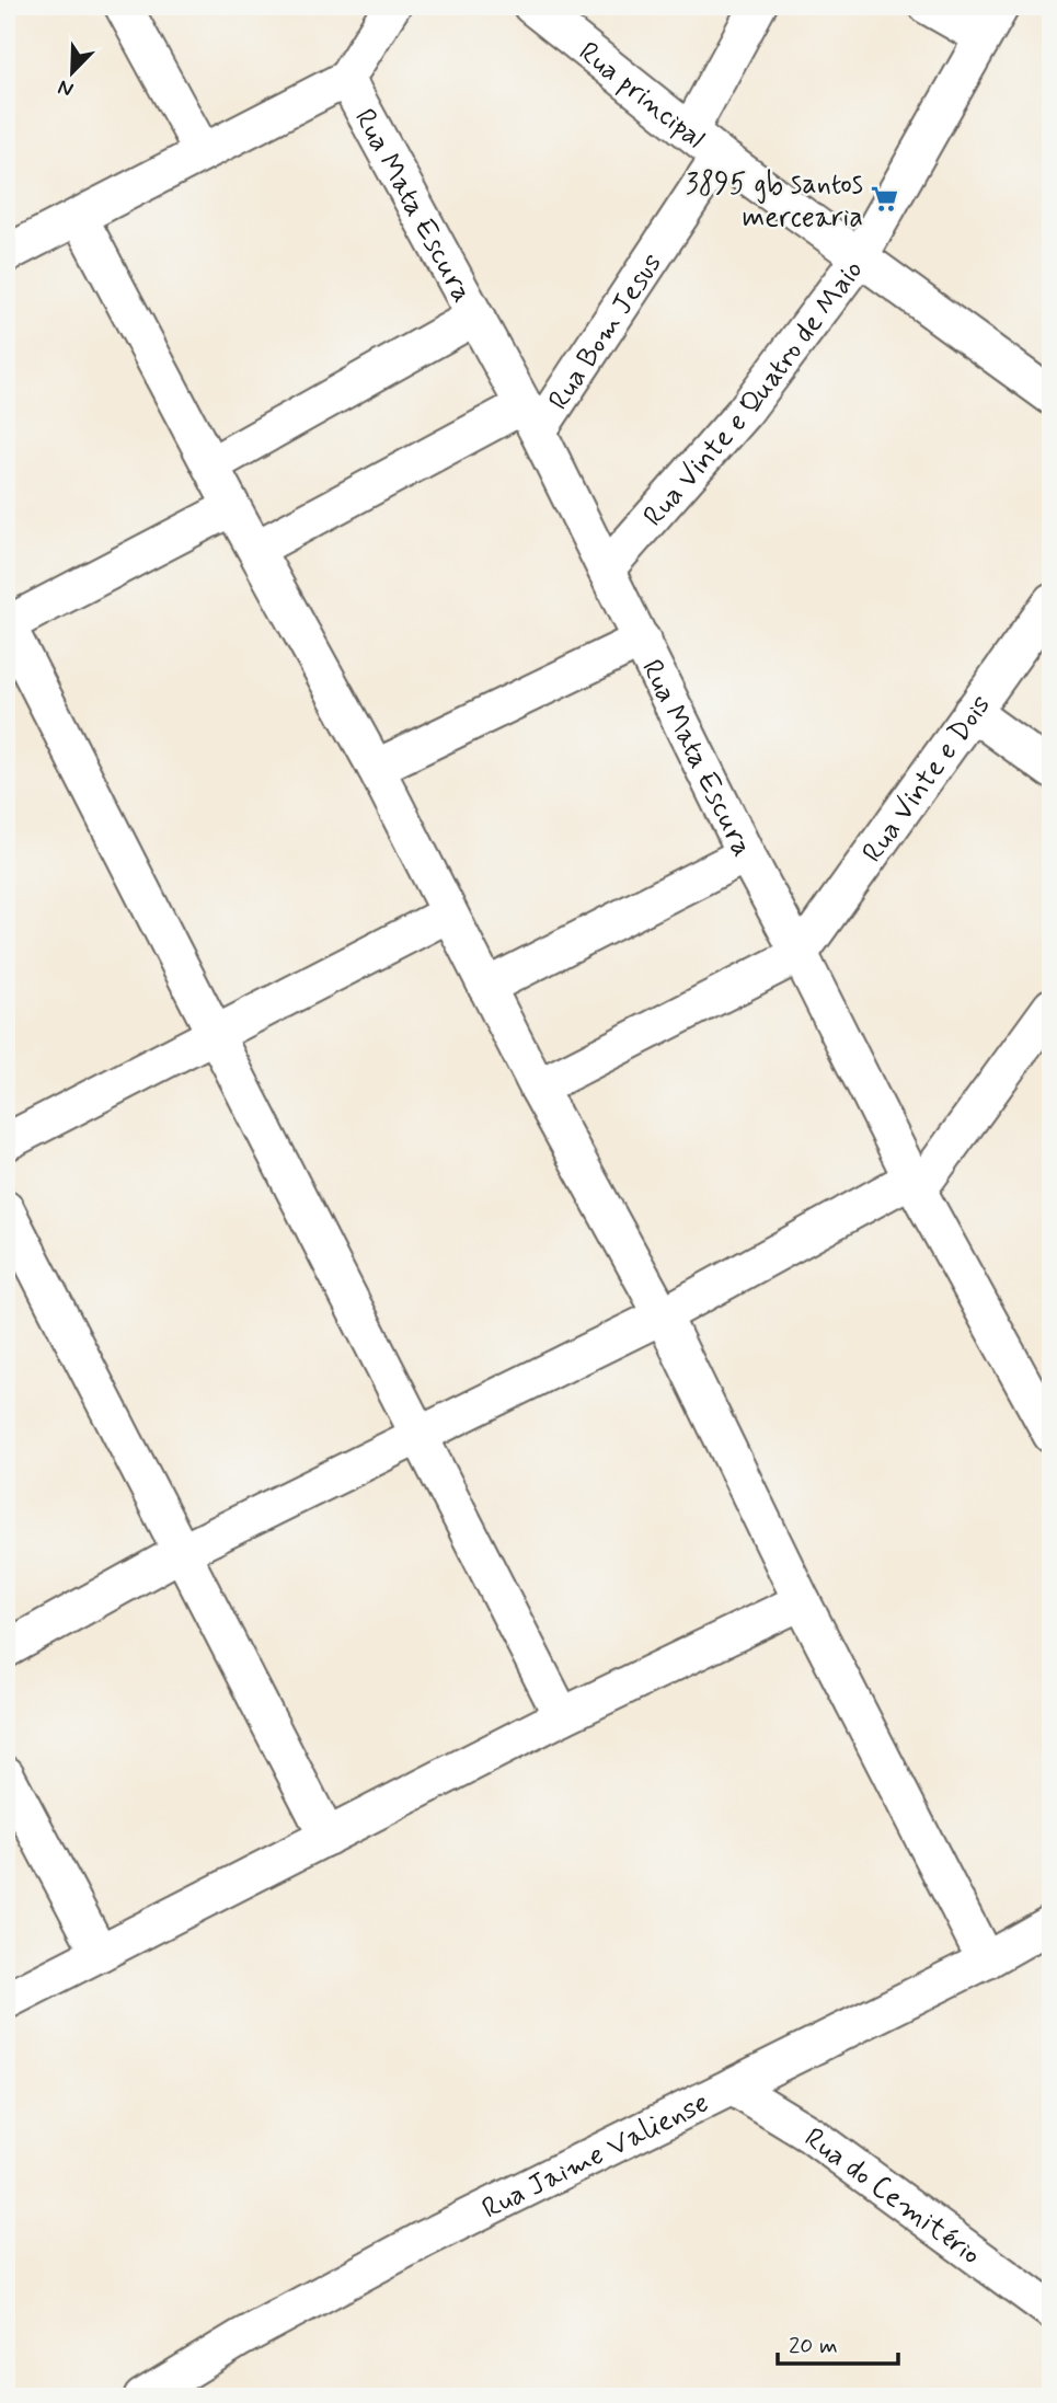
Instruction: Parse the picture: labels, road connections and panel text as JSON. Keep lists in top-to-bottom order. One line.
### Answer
{"streets":{"street":["Rua principal","Rua Mata Escura","Rua Bom Jesus","Rua Vinte e Quatro de Maio","Rua Vinte e Dois","Rua Jaime Valiense","Rua do Cemitério"]},"crossings":[["Rua principal","Rua Bom Jesus"],["Rua principal","Rua Vinte e Quatro de Maio"],["Rua Mata Escura","Rua Bom Jesus"],["Rua Mata Escura","Rua Vinte e Quatro de Maio"],["Rua Mata Escura","Rua Vinte e Dois"],["Rua Jaime Valiense","Rua do Cemitério"]],"places":{"supermarket":["3895 gb santos mercearia"]},"scale_bar":"20 m","north":"bottom left"}
